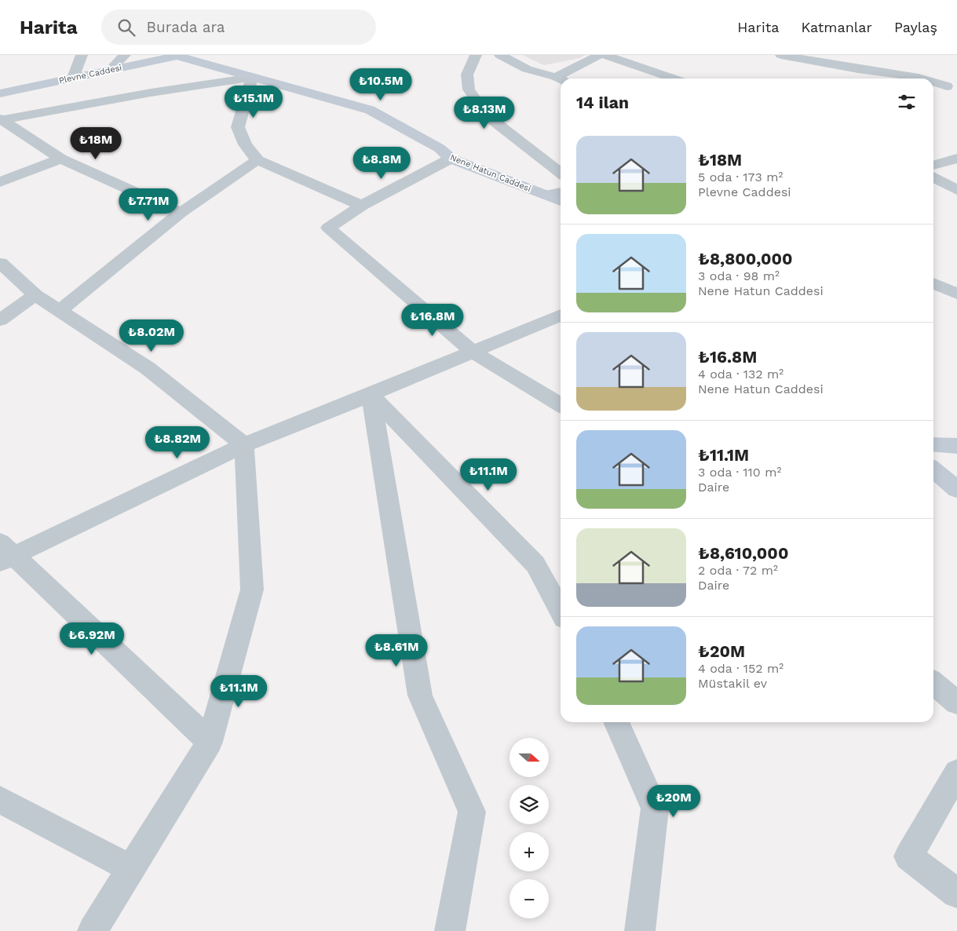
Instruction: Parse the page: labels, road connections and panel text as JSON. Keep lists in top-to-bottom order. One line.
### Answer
{"streets":{"street":["Plevne Caddesi","Nene Hatun Caddesi"]},"crossings":[["Plevne Caddesi","Nene Hatun Caddesi"]],"north":"right","page":{"header":"Harita","search":"Burada ara","nav":["Harita","Katmanlar","Paylaş"],"price":["₺10.5M","₺15.1M","₺8.13M","₺18M","₺8.8M","₺7.71M","₺16.8M","₺8.02M","₺8.82M","₺11.1M","₺6.92M","₺8.61M","₺11.1M","₺20M"],"heading":"14 ilan","list":[{"name":"₺18M","note":"5 oda · 173 m² · Plevne Caddesi"},{"name":"₺8,800,000","note":"3 oda · 98 m² · Nene Hatun Caddesi"},{"name":"₺16.8M","note":"4 oda · 132 m² · Nene Hatun Caddesi"},{"name":"₺11.1M","note":"3 oda · 110 m² · Daire"},{"name":"₺8,610,000","note":"2 oda · 72 m² · Daire"},{"name":"₺20M","note":"4 oda · 152 m² · Müstakil ev"}],"map_buttons":["+","−"]}}
